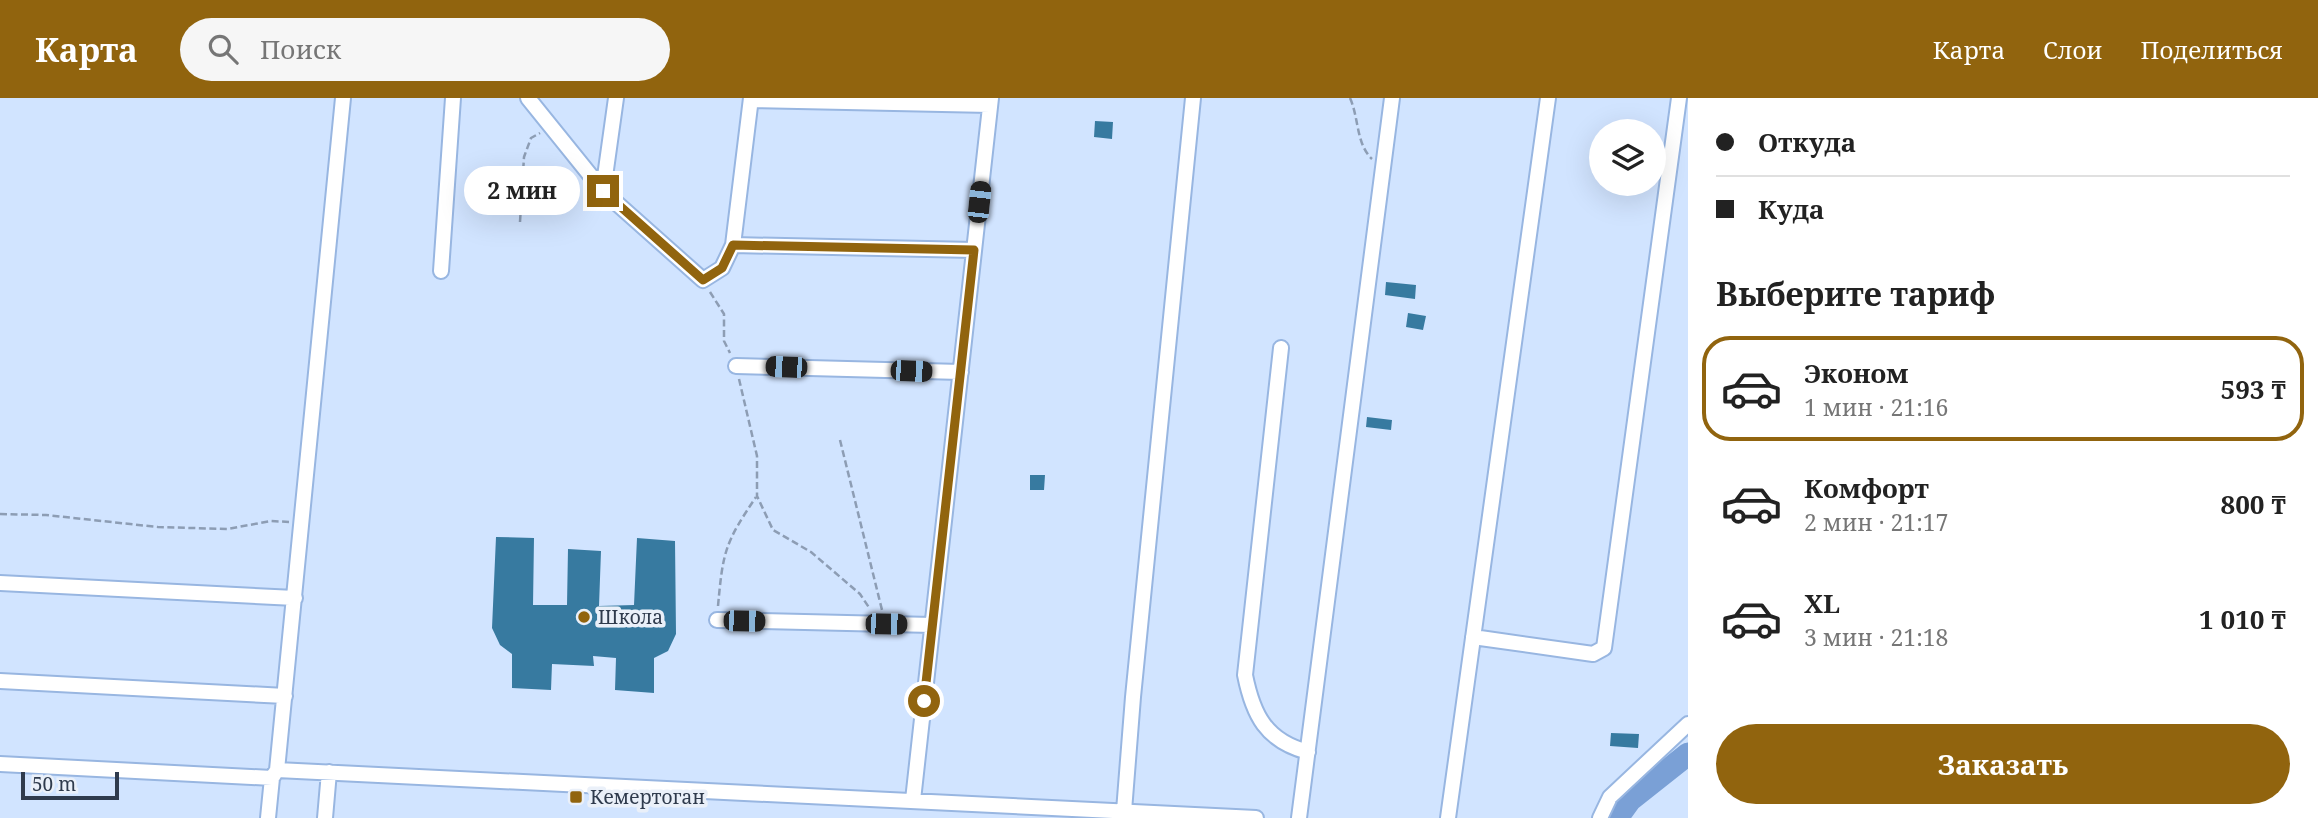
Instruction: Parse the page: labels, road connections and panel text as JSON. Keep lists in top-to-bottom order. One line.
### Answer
{"places":{"other":["Школа"],"transit":["Кемертоган"]},"scale_bar":"50 m","page":{"header":"Карта","search":"Поиск","nav":["Карта","Слои","Поделиться"],"banner":["Откуда","Куда"],"bubble":"2 мин","heading":"Выберите тариф","list":[{"name":"Эконом","note":"1 мин · 21:16","value":"593 ₸"},{"name":"Комфорт","note":"2 мин · 21:17","value":"800 ₸"},{"name":"XL","note":"3 мин · 21:18","value":"1 010 ₸"}],"buttons":"Заказать","scale":"50 m"}}
